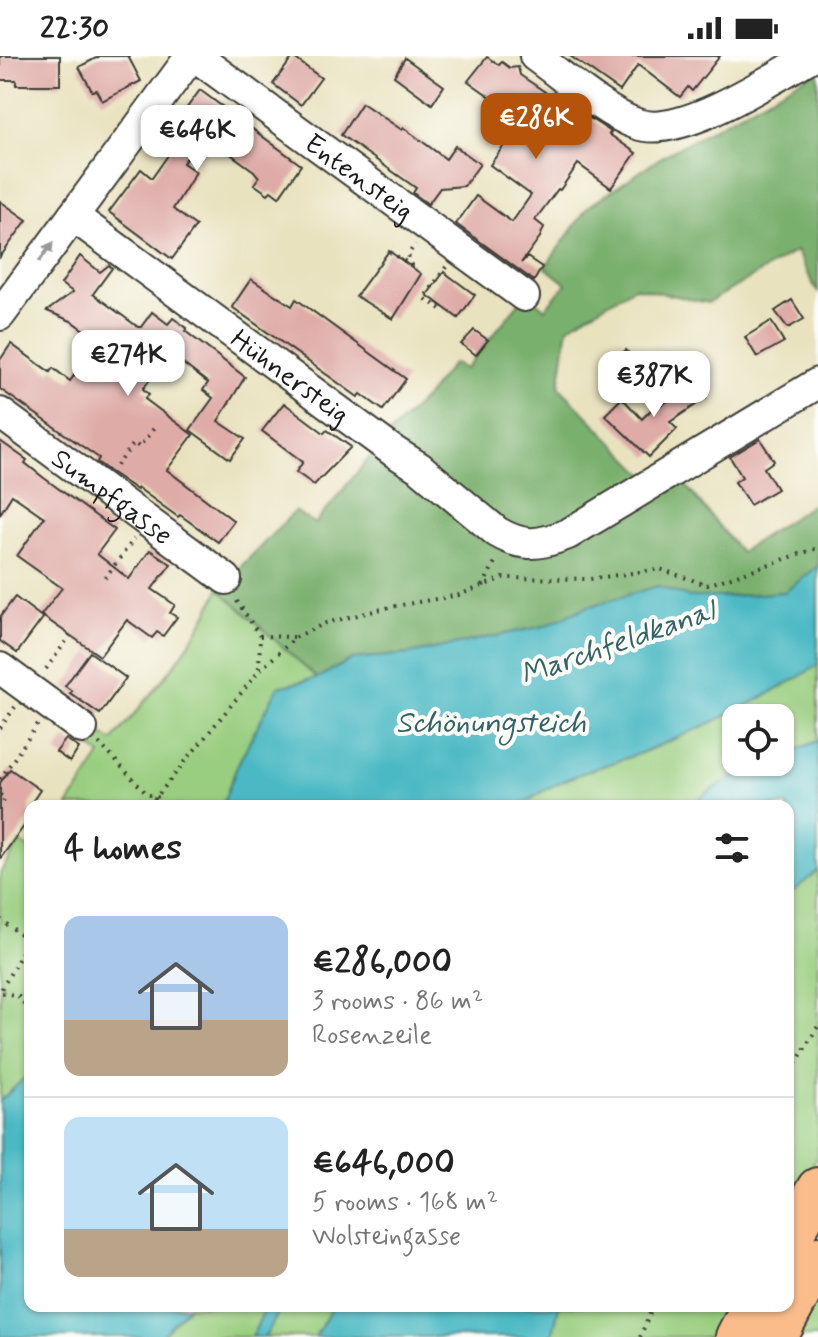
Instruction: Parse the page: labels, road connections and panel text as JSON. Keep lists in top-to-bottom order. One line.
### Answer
{"streets":{"street":["Entensteig","Hühnersteig","Sumpfgasse"]},"water":["Marchfeldkanal","Schönungsteich"],"page":{"status":"22:30","price":["€286K","€646K","€274K","€387K"],"heading":"4 homes","list":[{"name":"€286,000","note":"3 rooms · 86 m² · Rosenzeile"},{"name":"€646,000","note":"5 rooms · 168 m² · Wolsteingasse"}]}}
